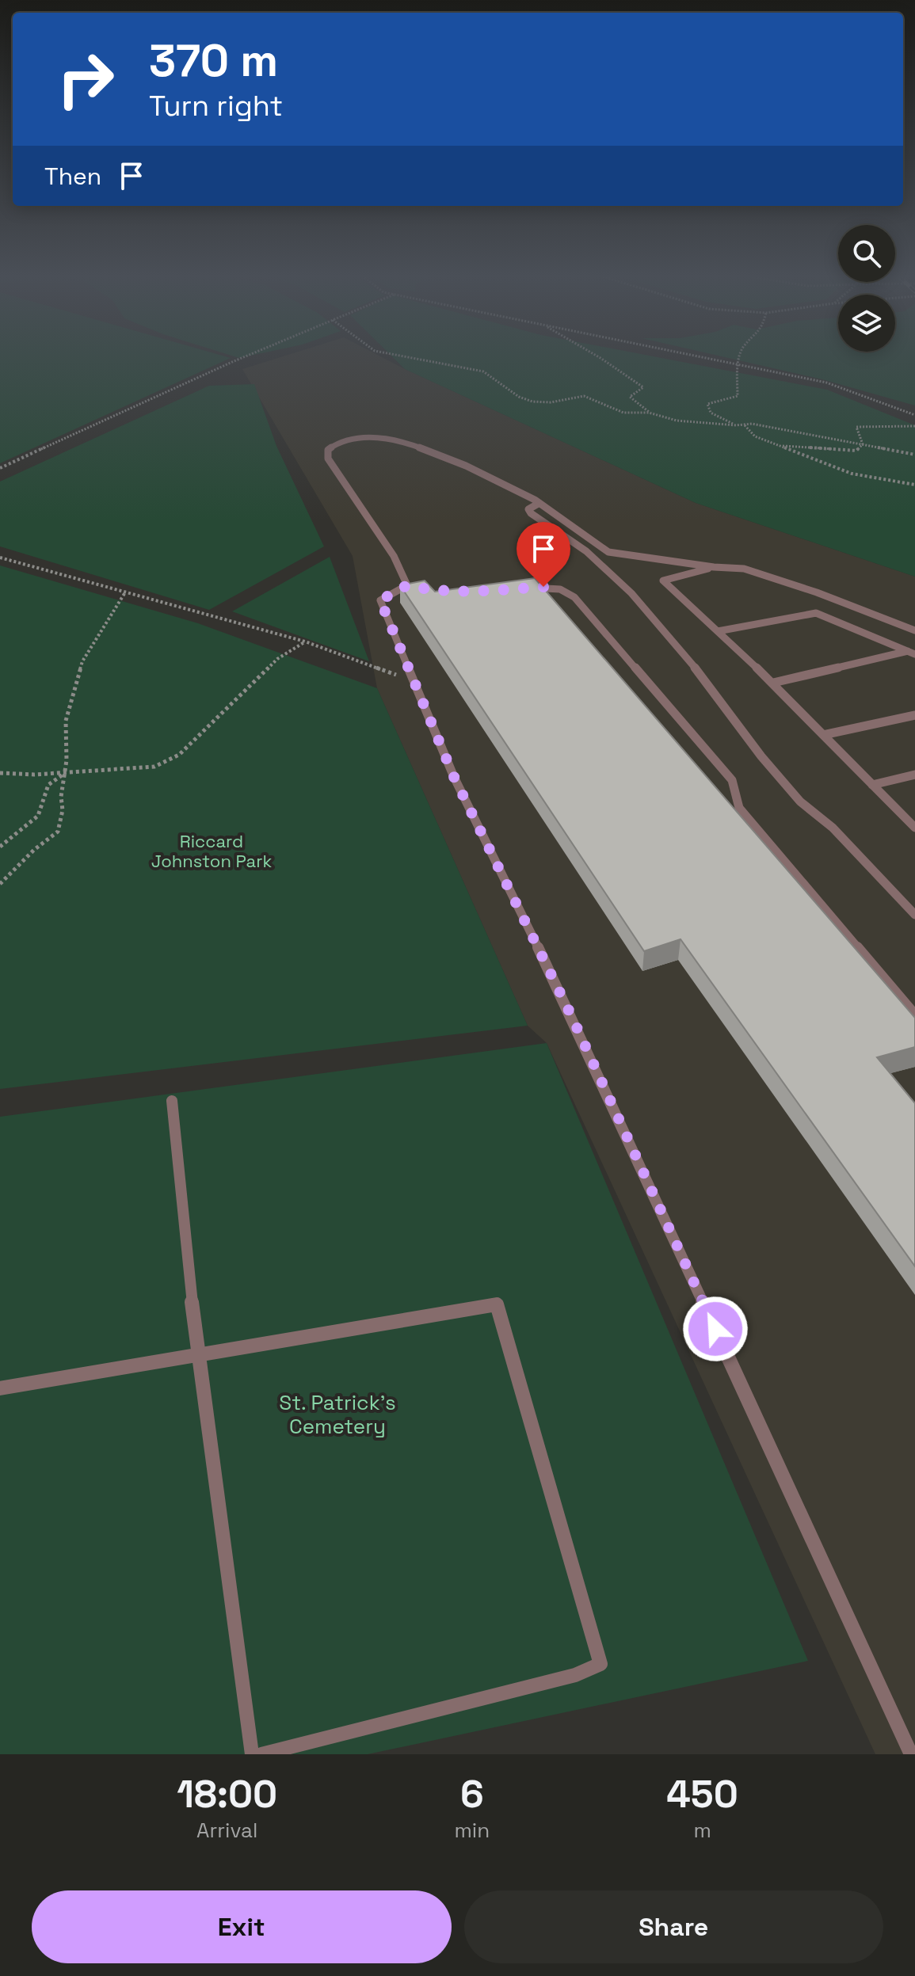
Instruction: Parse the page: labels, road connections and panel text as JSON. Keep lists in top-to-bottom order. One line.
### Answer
{"parks":["Riccard Johnston Park","St. Patrick's Cemetery"],"page":{"turn":["370 m","Turn right"],"then":"Then","eta":["18:00","Arrival","6","min","450","m"],"buttons":["Exit","Share"]}}
